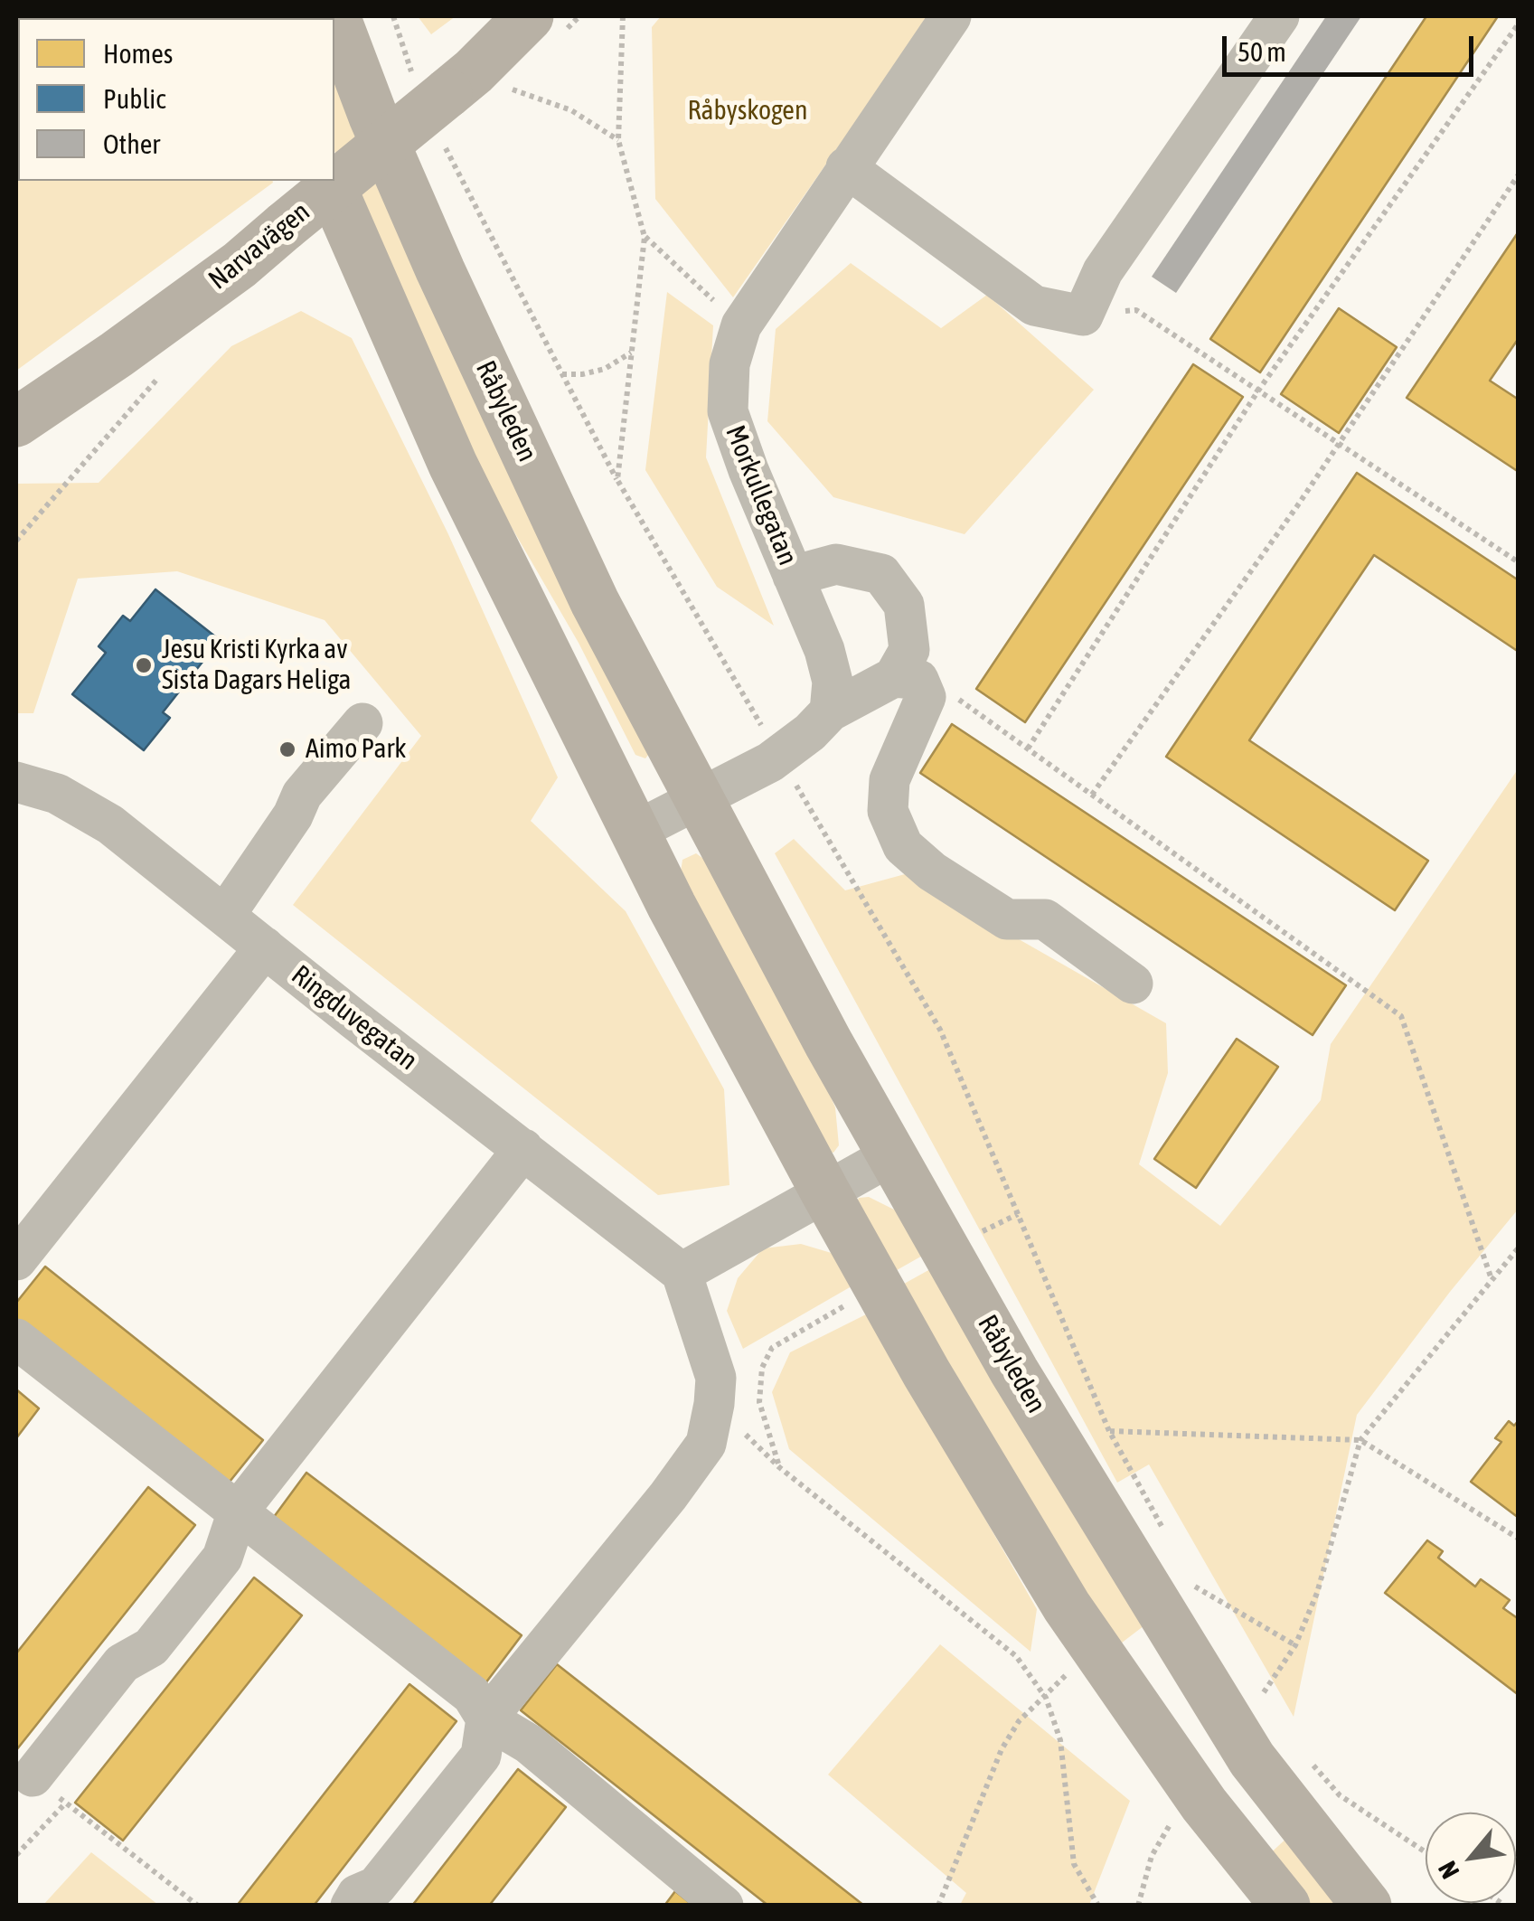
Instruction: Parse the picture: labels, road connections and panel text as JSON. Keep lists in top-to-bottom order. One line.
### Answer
{"streets":{"main road":["Narvavägen","Råbyleden"],"street":["Morkullegatan","Ringduvegatan"]},"parks":["Råbyskogen"],"places":["Jesu Kristi Kyrka av Sista Dagars Heliga","Aimo Park"],"legend":["Homes","Public","Other"],"scale_bar":"50 m","north":"bottom left"}
